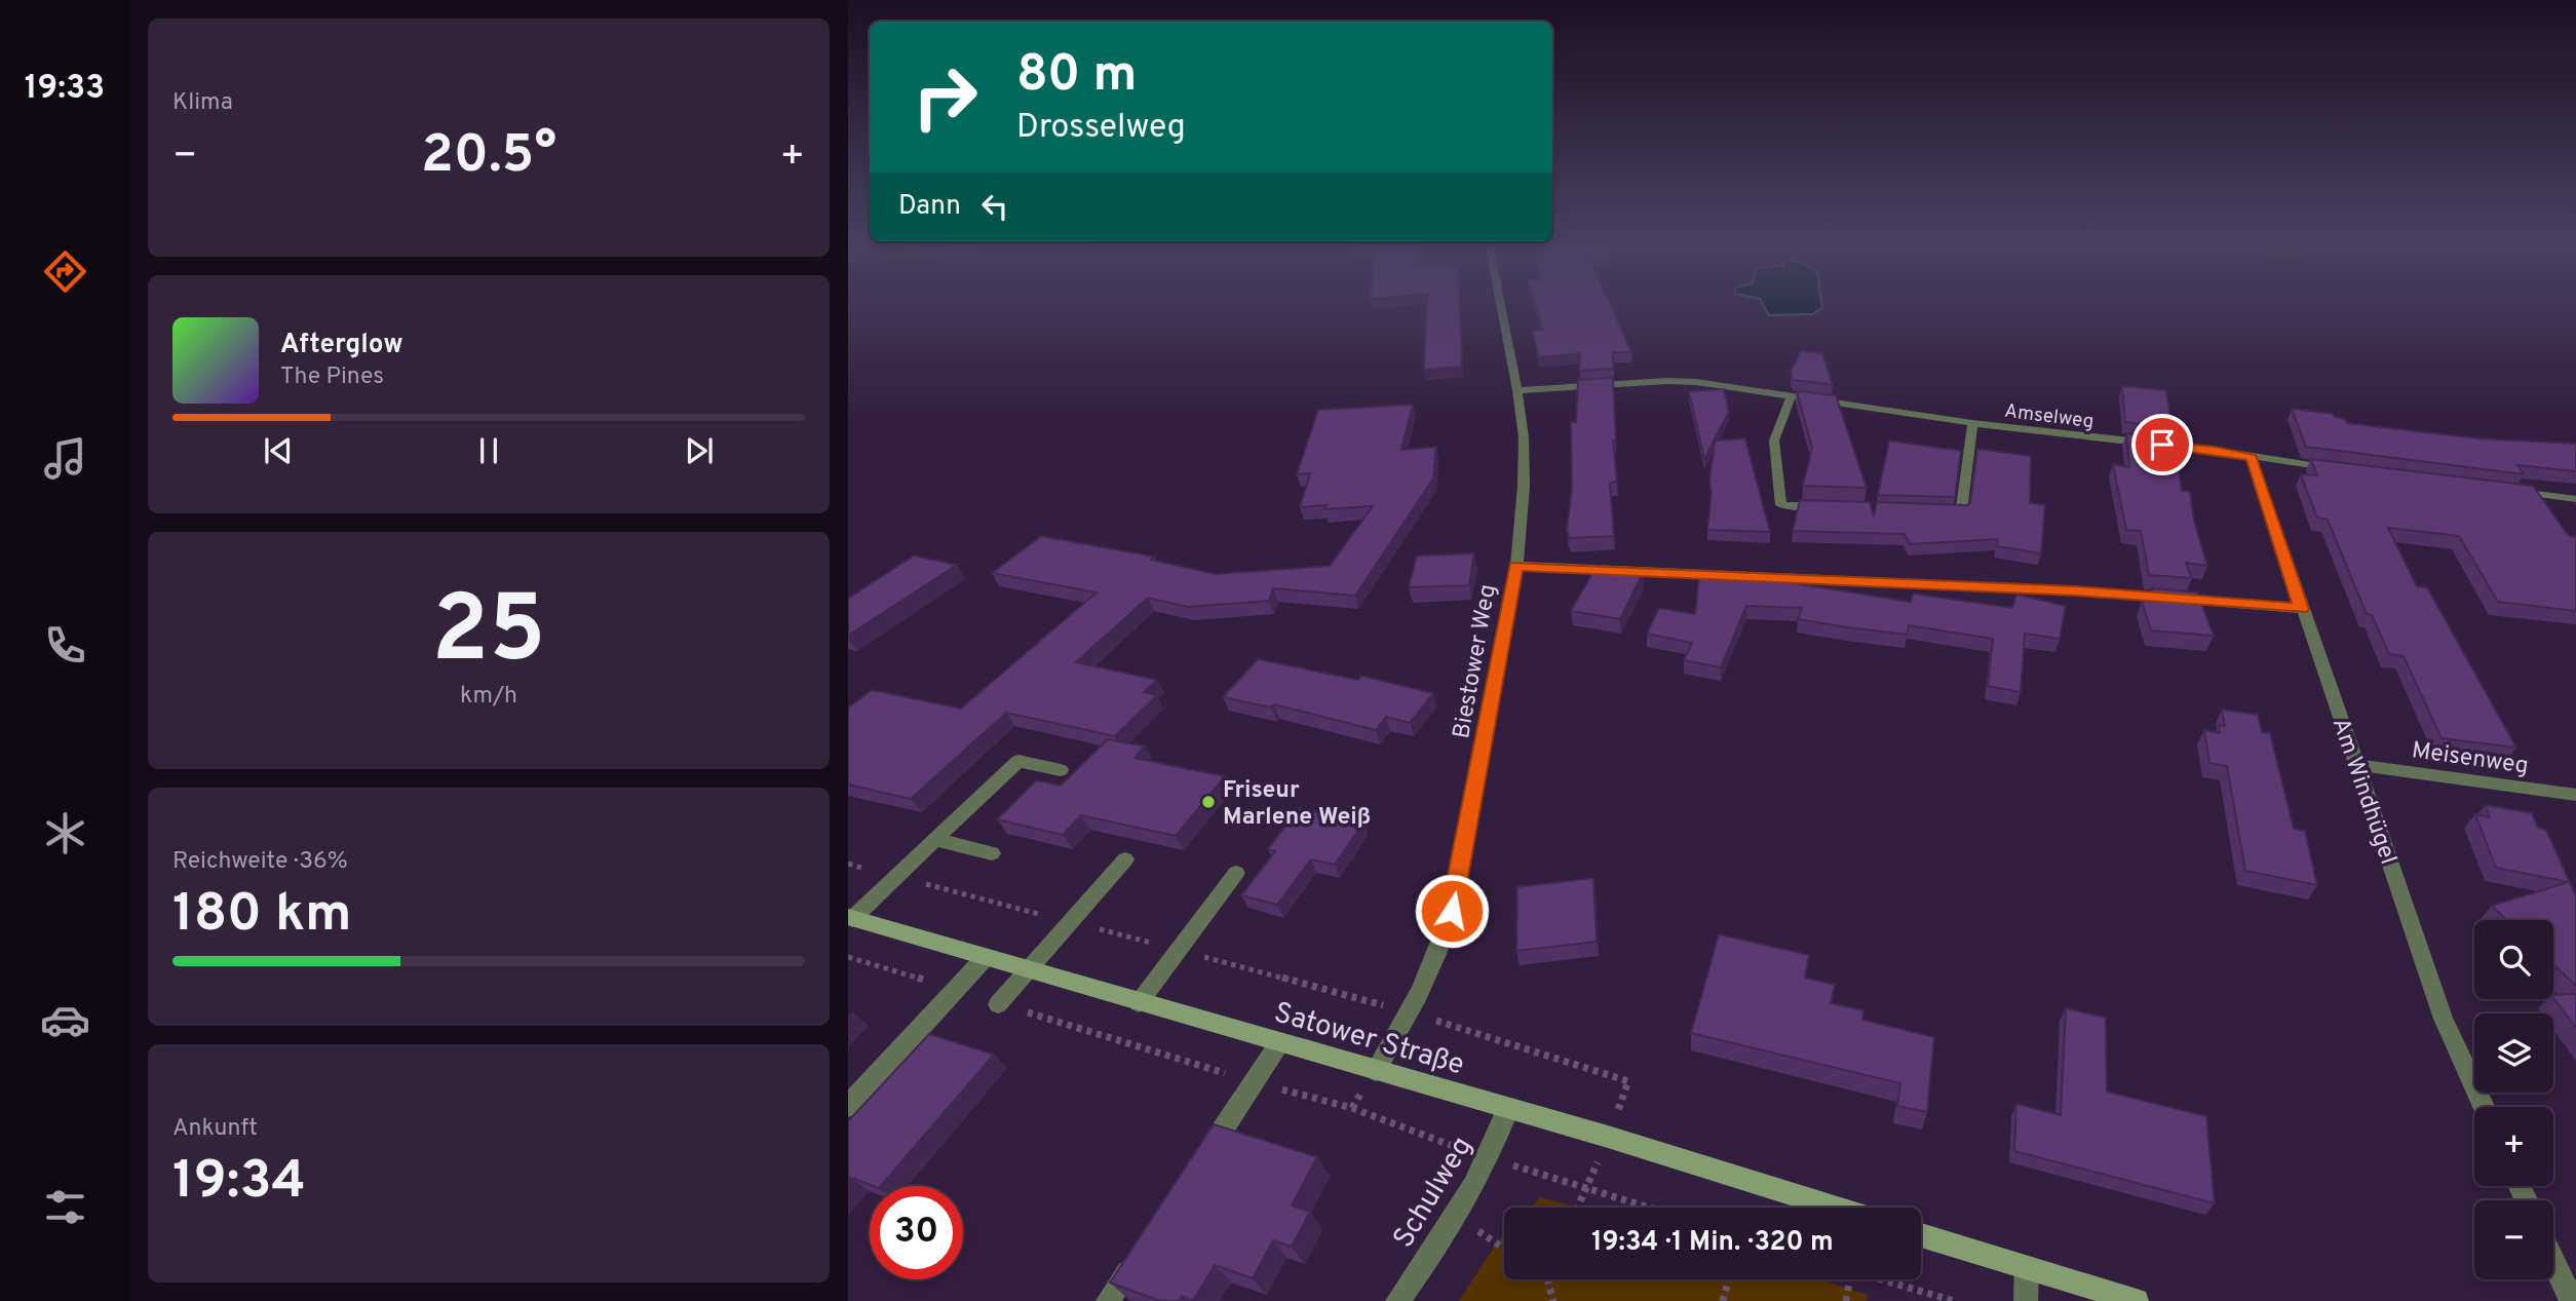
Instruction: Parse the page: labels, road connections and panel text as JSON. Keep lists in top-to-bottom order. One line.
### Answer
{"streets":{"main road":["Satower Straße"],"street":["Amselweg","Biestower Weg","Meisenweg","Am Windhügel","Schulweg"]},"crossings":[["Amselweg","Biestower Weg"],["Amselweg","Am Windhügel"],["Biestower Weg","Satower Straße"],["Meisenweg","Am Windhügel"],["Satower Straße","Schulweg"]],"places":["Friseur Marlene Weiß"],"page":{"tabs":"19:33","tile":["Klima",["25","km/h"],["Reichweite · 36%","180 km"],["Ankunft","19:34"]],"turn":["80 m","Drosselweg"],"heat":["−","20.5°","+"],"then":"Dann","song":["Afterglow","The Pines"],"map_buttons":["+","−"],"limit":"30","trip":"19:34 · 1 Min. · 320 m"}}
